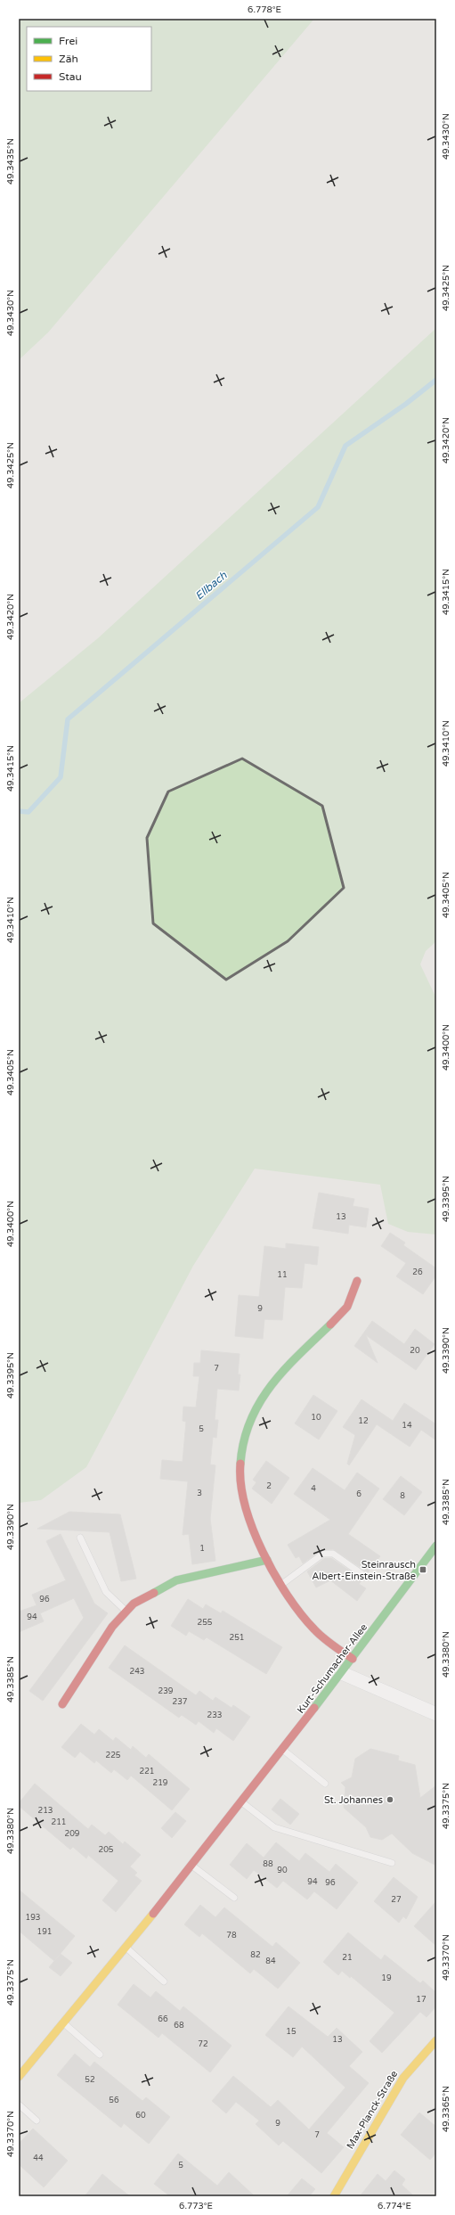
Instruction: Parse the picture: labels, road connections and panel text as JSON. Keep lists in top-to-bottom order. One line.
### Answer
{"streets":{"street":["Kurt-Schumacher-Allee","Max-Planck-Straße"]},"water":["Ellbach"],"places":{"transit":["Steinrausch Albert-Einstein-Straße"],"other":["St. Johannes"]},"house_numbers":["13","26","11","9","20","7","10","12","14","5","2","4","3","6","8","1","96","94","255","251","243","239","237","233","225","221","219","213","211","209","205","88","90","94","96","27","193","191","78","82","21","84","19","17","66","68","15","13","72","52","56","60","9","7","44","5"],"legend":["Frei","Zäh","Stau"],"coordinates":["6.778°E","49.3430°N","49.3435°N","49.3425°N","49.3420°N","49.3415°N","49.3410°N","49.3405°N","49.3400°N","49.3395°N","49.3390°N","49.3385°N","49.3380°N","49.3375°N","49.3370°N","49.3365°N","6.773°E","6.774°E"]}
